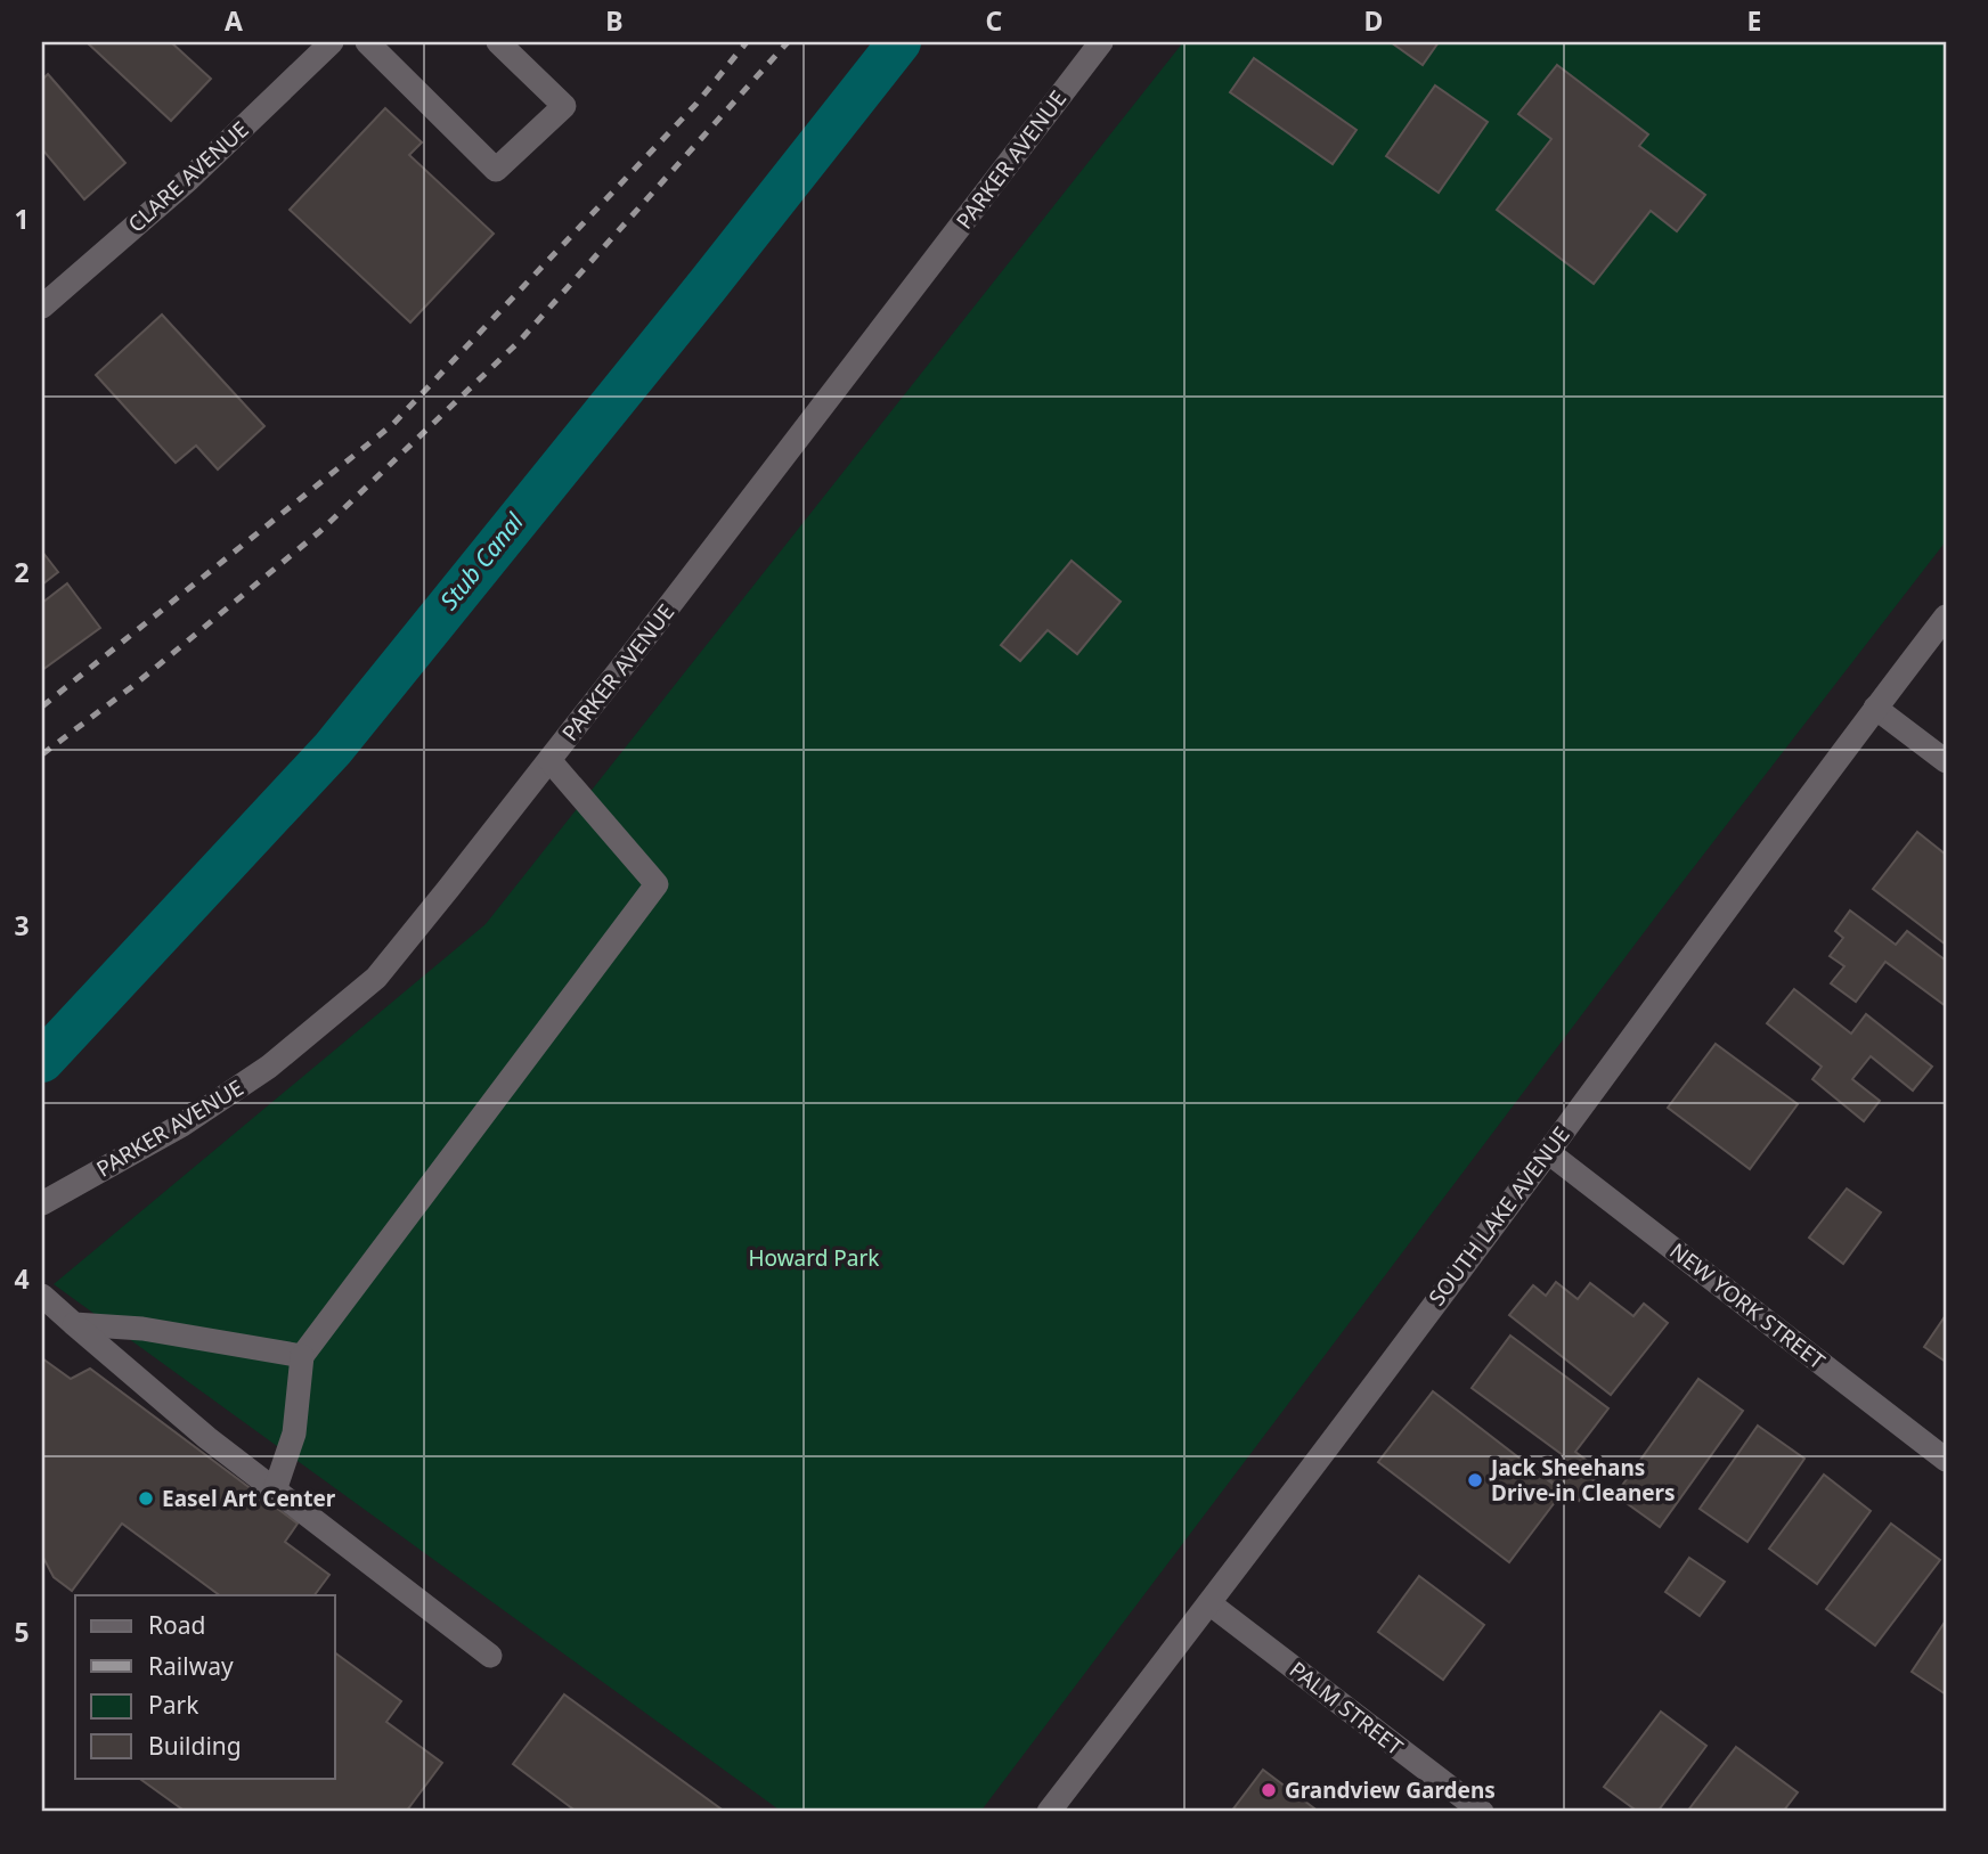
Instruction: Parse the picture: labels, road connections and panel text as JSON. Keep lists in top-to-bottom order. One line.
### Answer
{"streets":{"street":["PARKER AVENUE","CLARE AVENUE","SOUTH LAKE AVENUE","NEW YORK STREET","PALM STREET"]},"crossings":[["SOUTH LAKE AVENUE","NEW YORK STREET"],["SOUTH LAKE AVENUE","PALM STREET"]],"water":["Stub Canal"],"parks":["Howard Park"],"places":["Jack Sheehans Drive-in Cleaners","Easel Art Center","Grandview Gardens"],"legend":["Road","Railway","Park","Building"],"grid":{"columns":["A","B","C","D","E"],"rows":["1","2","3","4","5"]}}
